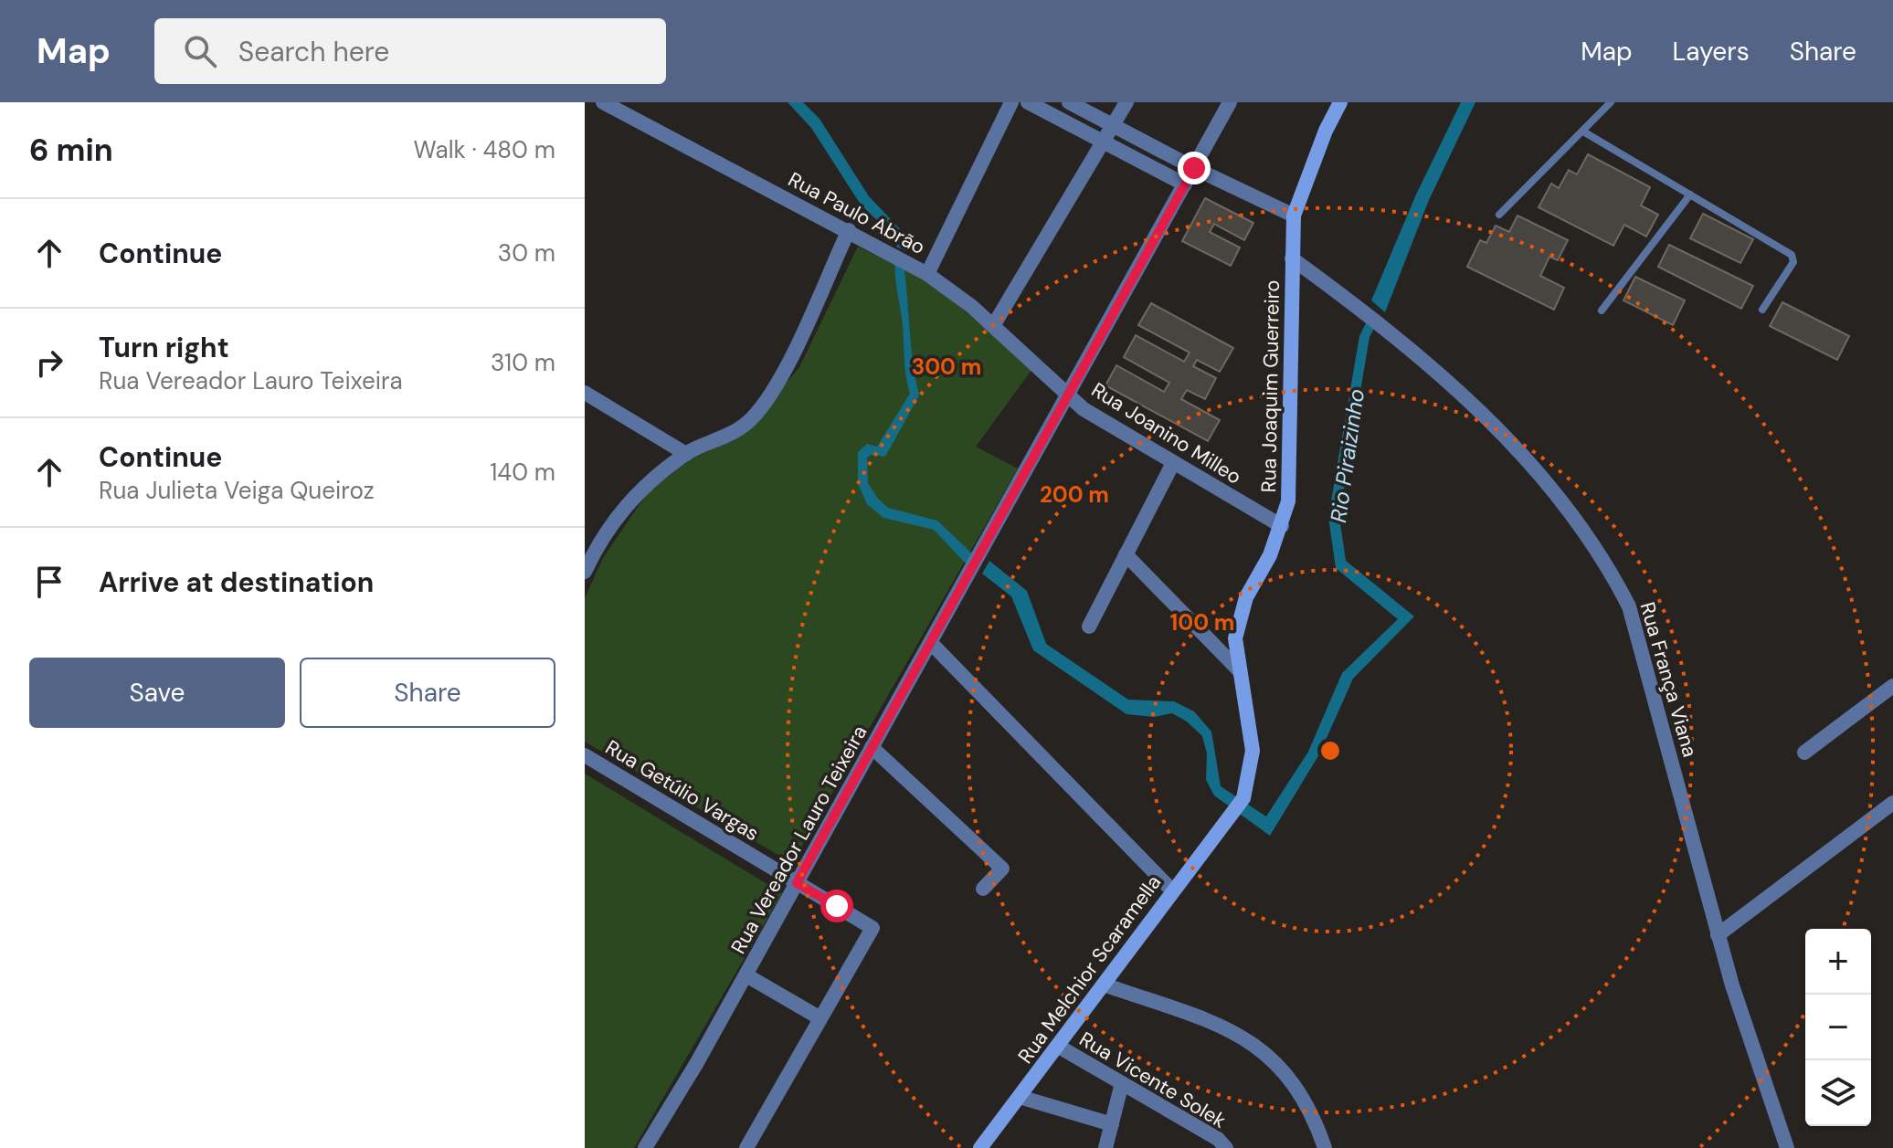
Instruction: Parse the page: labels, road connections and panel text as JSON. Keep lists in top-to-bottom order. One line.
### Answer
{"streets":{"street":["Rua Paulo Abrão","Rua Joaquim Guerreiro","Rua Joanino Milleo","Rua França Viana","Rua Getúlio Vargas","Rua Vereador Lauro Teixeira","Rua Melchior Scaramella","Rua Vicente Solek"]},"crossings":[["Rua Paulo Abrão","Rua Joanino Milleo"],["Rua Paulo Abrão","Rua Vereador Lauro Teixeira"],["Rua Joaquim Guerreiro","Rua Joanino Milleo"],["Rua Joaquim Guerreiro","Rua França Viana"],["Rua Joaquim Guerreiro","Rua Melchior Scaramella"],["Rua Joanino Milleo","Rua Vereador Lauro Teixeira"],["Rua Getúlio Vargas","Rua Vereador Lauro Teixeira"],["Rua Melchior Scaramella","Rua Vicente Solek"]],"water":["Rio Piraizinho"],"page":{"header":"Map","search":"Search here","nav":["Map","Layers","Share"],"heading":["6 min","Walk · 480 m"],"list":[["Continue","30 m"],["Turn right","Rua Vereador Lauro Teixeira","310 m"],["Continue","Rua Julieta Veiga Queiroz","140 m"],"Arrive at destination"],"buttons":["Save","Share"],"map_buttons":["+","−"]},"rings":["300 m","200 m","100 m"]}
